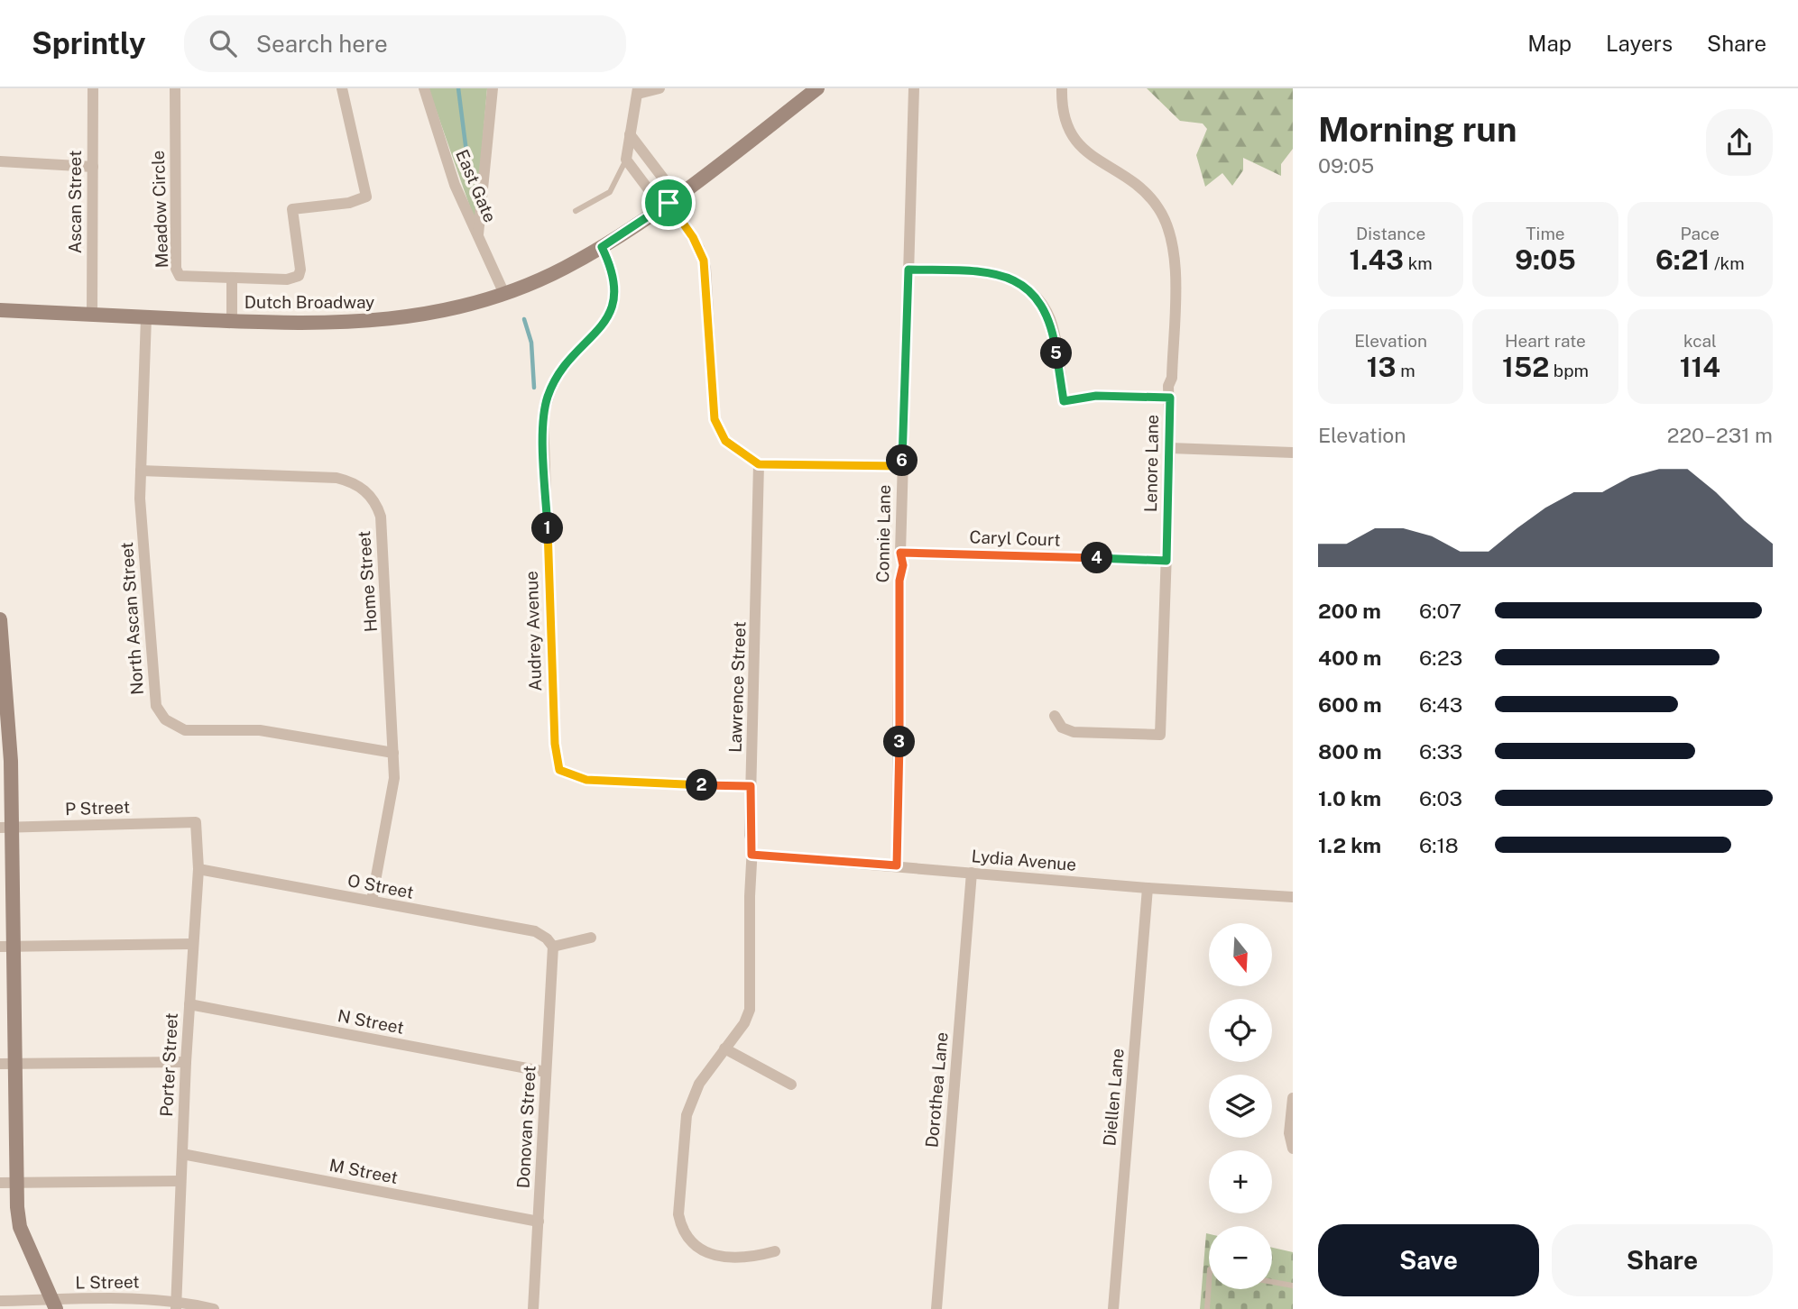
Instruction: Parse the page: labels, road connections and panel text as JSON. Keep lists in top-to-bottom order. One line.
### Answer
{"streets":{"main road":["Dutch Broadway"],"street":["East Gate","Ascan Street","Meadow Circle","Lenore Lane","Connie Lane","Caryl Court","Home Street","North Ascan Street","Audrey Avenue","Lawrence Street","P Street","Lydia Avenue","O Street","N Street","Porter Street","Dorothea Lane","Diellen Lane","Donovan Street","M Street","L Street"]},"crossings":[["East Gate","Dutch Broadway"],["Ascan Street","Dutch Broadway"],["Dutch Broadway","North Ascan Street"],["Dutch Broadway","Audrey Avenue"],["Lenore Lane","Caryl Court"],["Connie Lane","Caryl Court"],["Connie Lane","Lydia Avenue"],["Home Street","North Ascan Street"],["Home Street","O Street"],["Audrey Avenue","Lawrence Street"],["Lawrence Street","Lydia Avenue"],["P Street","Porter Street"],["Lydia Avenue","Dorothea Lane"],["Lydia Avenue","Diellen Lane"],["O Street","Porter Street"],["O Street","Donovan Street"],["N Street","Porter Street"],["N Street","Donovan Street"],["Porter Street","M Street"],["Porter Street","L Street"],["Donovan Street","M Street"]],"north":"bottom","page":{"header":"Sprintly","search":"Search here","nav":["Map","Layers","Share"],"heading":["Morning run","09:05"],"stats":[["Distance","1.43 km"],["Time","9:05"],["Pace","6:21 /km"],["Elevation","13 m"],["Heart rate","152 bpm"],["kcal","114"]],"pins":["5","6","1","4","3","2"],"chart":["Elevation","220–231 m"],"list":[{"name":"200 m","note":"6:07"},{"name":"400 m","note":"6:23"},{"name":"600 m","note":"6:43"},{"name":"800 m","note":"6:33"},{"name":"1.0 km","note":"6:03"},{"name":"1.2 km","note":"6:18"}],"map_buttons":["+","−"],"buttons":["Save","Share"]}}
